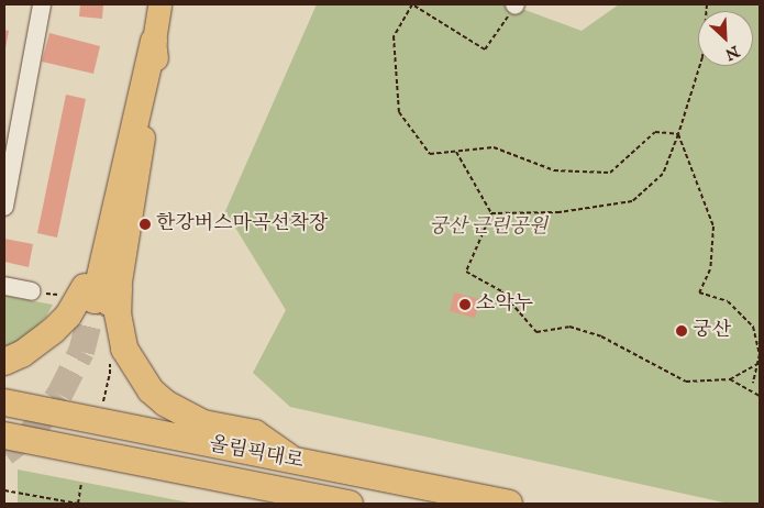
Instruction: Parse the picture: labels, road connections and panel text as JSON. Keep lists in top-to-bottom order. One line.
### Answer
{"streets":{"highway":["올림픽대로"]},"parks":["궁산 근린공원"],"places":["한강버스마곡선착장","소악누","궁산"],"north":"bottom right"}
